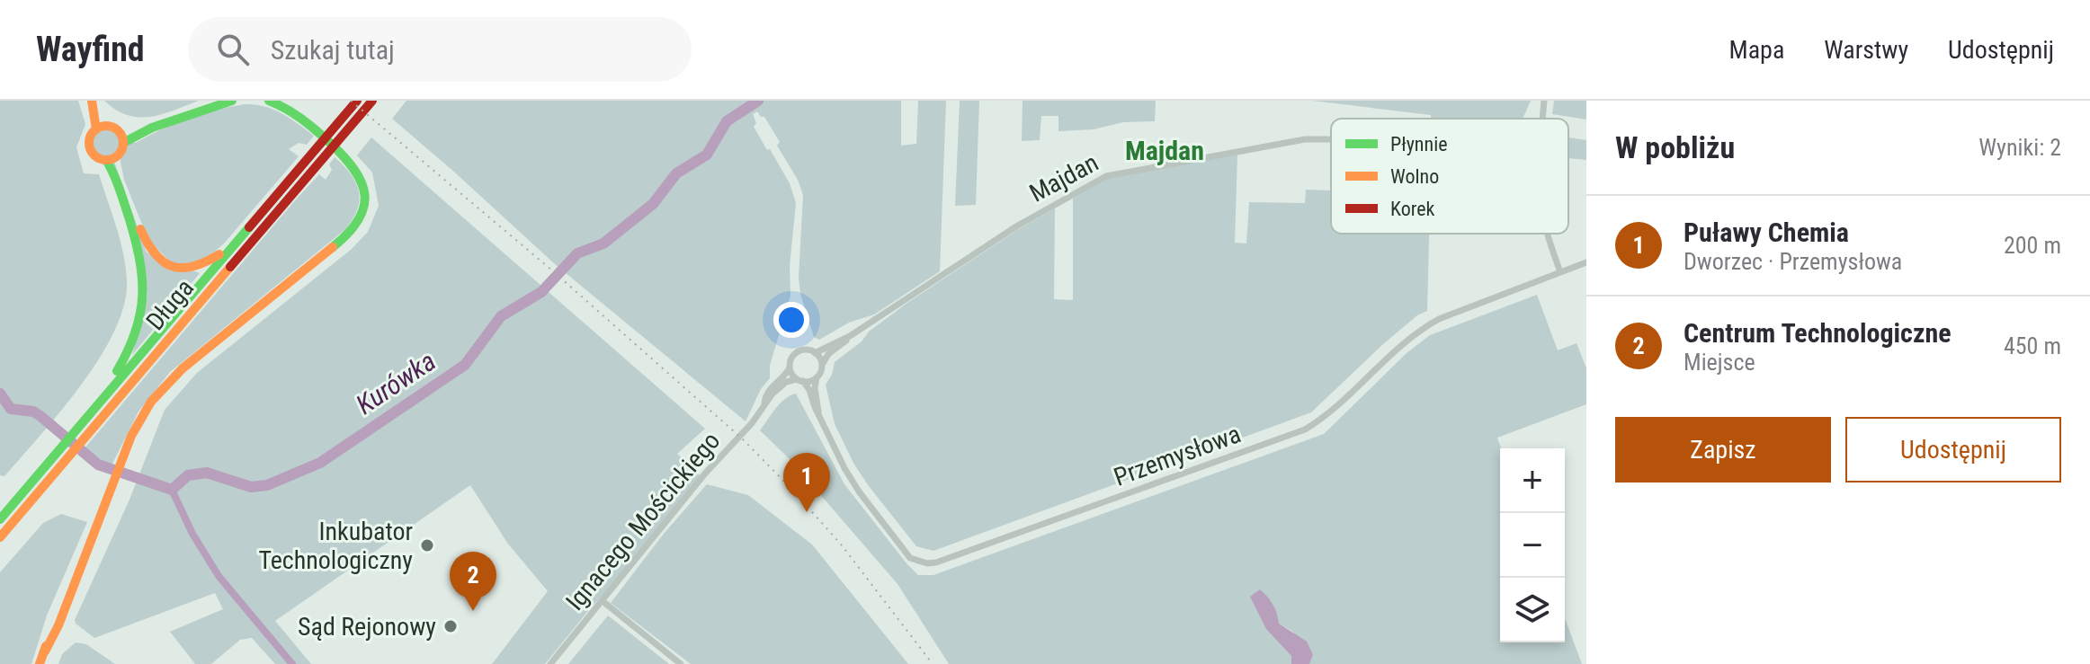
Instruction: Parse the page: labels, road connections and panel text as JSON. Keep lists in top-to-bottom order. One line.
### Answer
{"streets":{"main road":["Długa"],"street":["Majdan","Przemysłowa","Ignacego Mościckiego"]},"crossings":[["Majdan","Przemysłowa"],["Majdan","Ignacego Mościckiego"],["Przemysłowa","Ignacego Mościckiego"]],"districts":["Majdan"],"water":["Kurówka"],"places":["Inkubator Technologiczny","Sąd Rejonowy"],"legend":["Płynnie","Wolno","Korek"],"page":{"header":"Wayfind","search":"Szukaj tutaj","nav":["Mapa","Warstwy","Udostępnij"],"heading":["W pobliżu","Wyniki: 2"],"list":[{"mark":"1","name":"Puławy Chemia","note":"Dworzec · Przemysłowa","value":"200 m"},{"mark":"2","name":"Centrum Technologiczne","note":"Miejsce","value":"450 m"}],"buttons":["Zapisz","Udostępnij"],"map_buttons":["+","−"],"pins":["1","2"]}}
